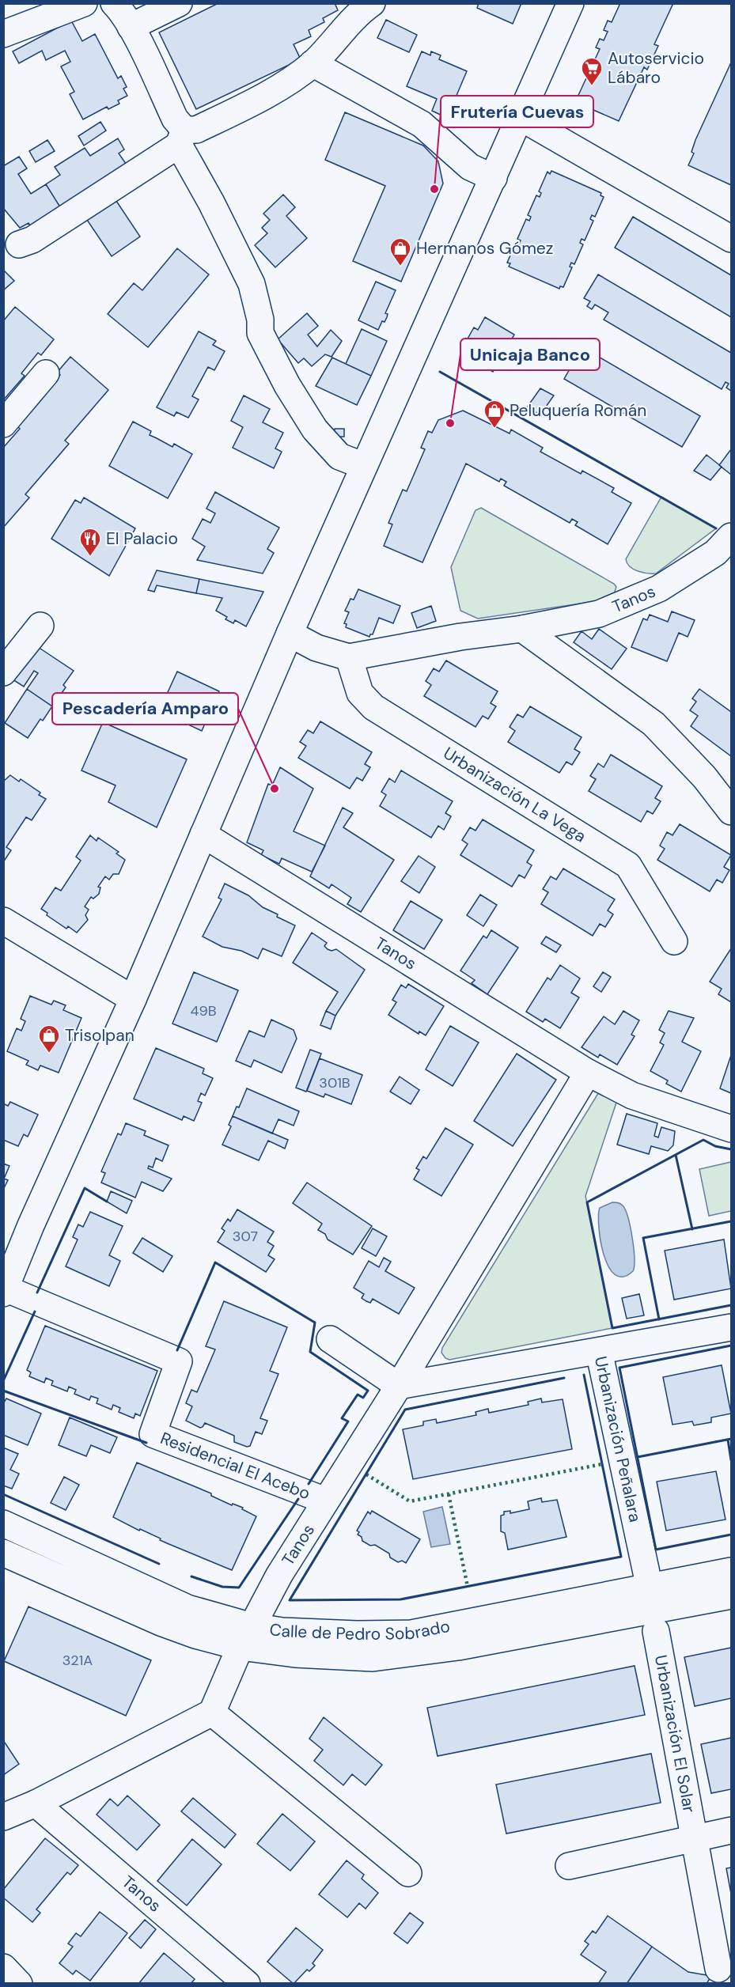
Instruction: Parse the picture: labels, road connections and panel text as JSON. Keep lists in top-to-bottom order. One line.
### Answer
{"streets":{"street":["Tanos","Urbanización La Vega","Urbanización Peñalara","Residencial El Acebo","Calle de Pedro Sobrado","Urbanización El Solar"]},"crossings":[["Tanos","Urbanización La Vega"],["Tanos","Residencial El Acebo"],["Tanos","Calle de Pedro Sobrado"]],"places":{"supermarket":["Autoservicio Lábaro"],"other":["Frutería Cuevas","Unicaja Banco","Pescadería Amparo"],"shop":["Hermanos Gómez","Peluquería Román","Trisolpan"],"restaurant":["El Palacio"]},"house_numbers":["49B","301B","307","321A"]}
